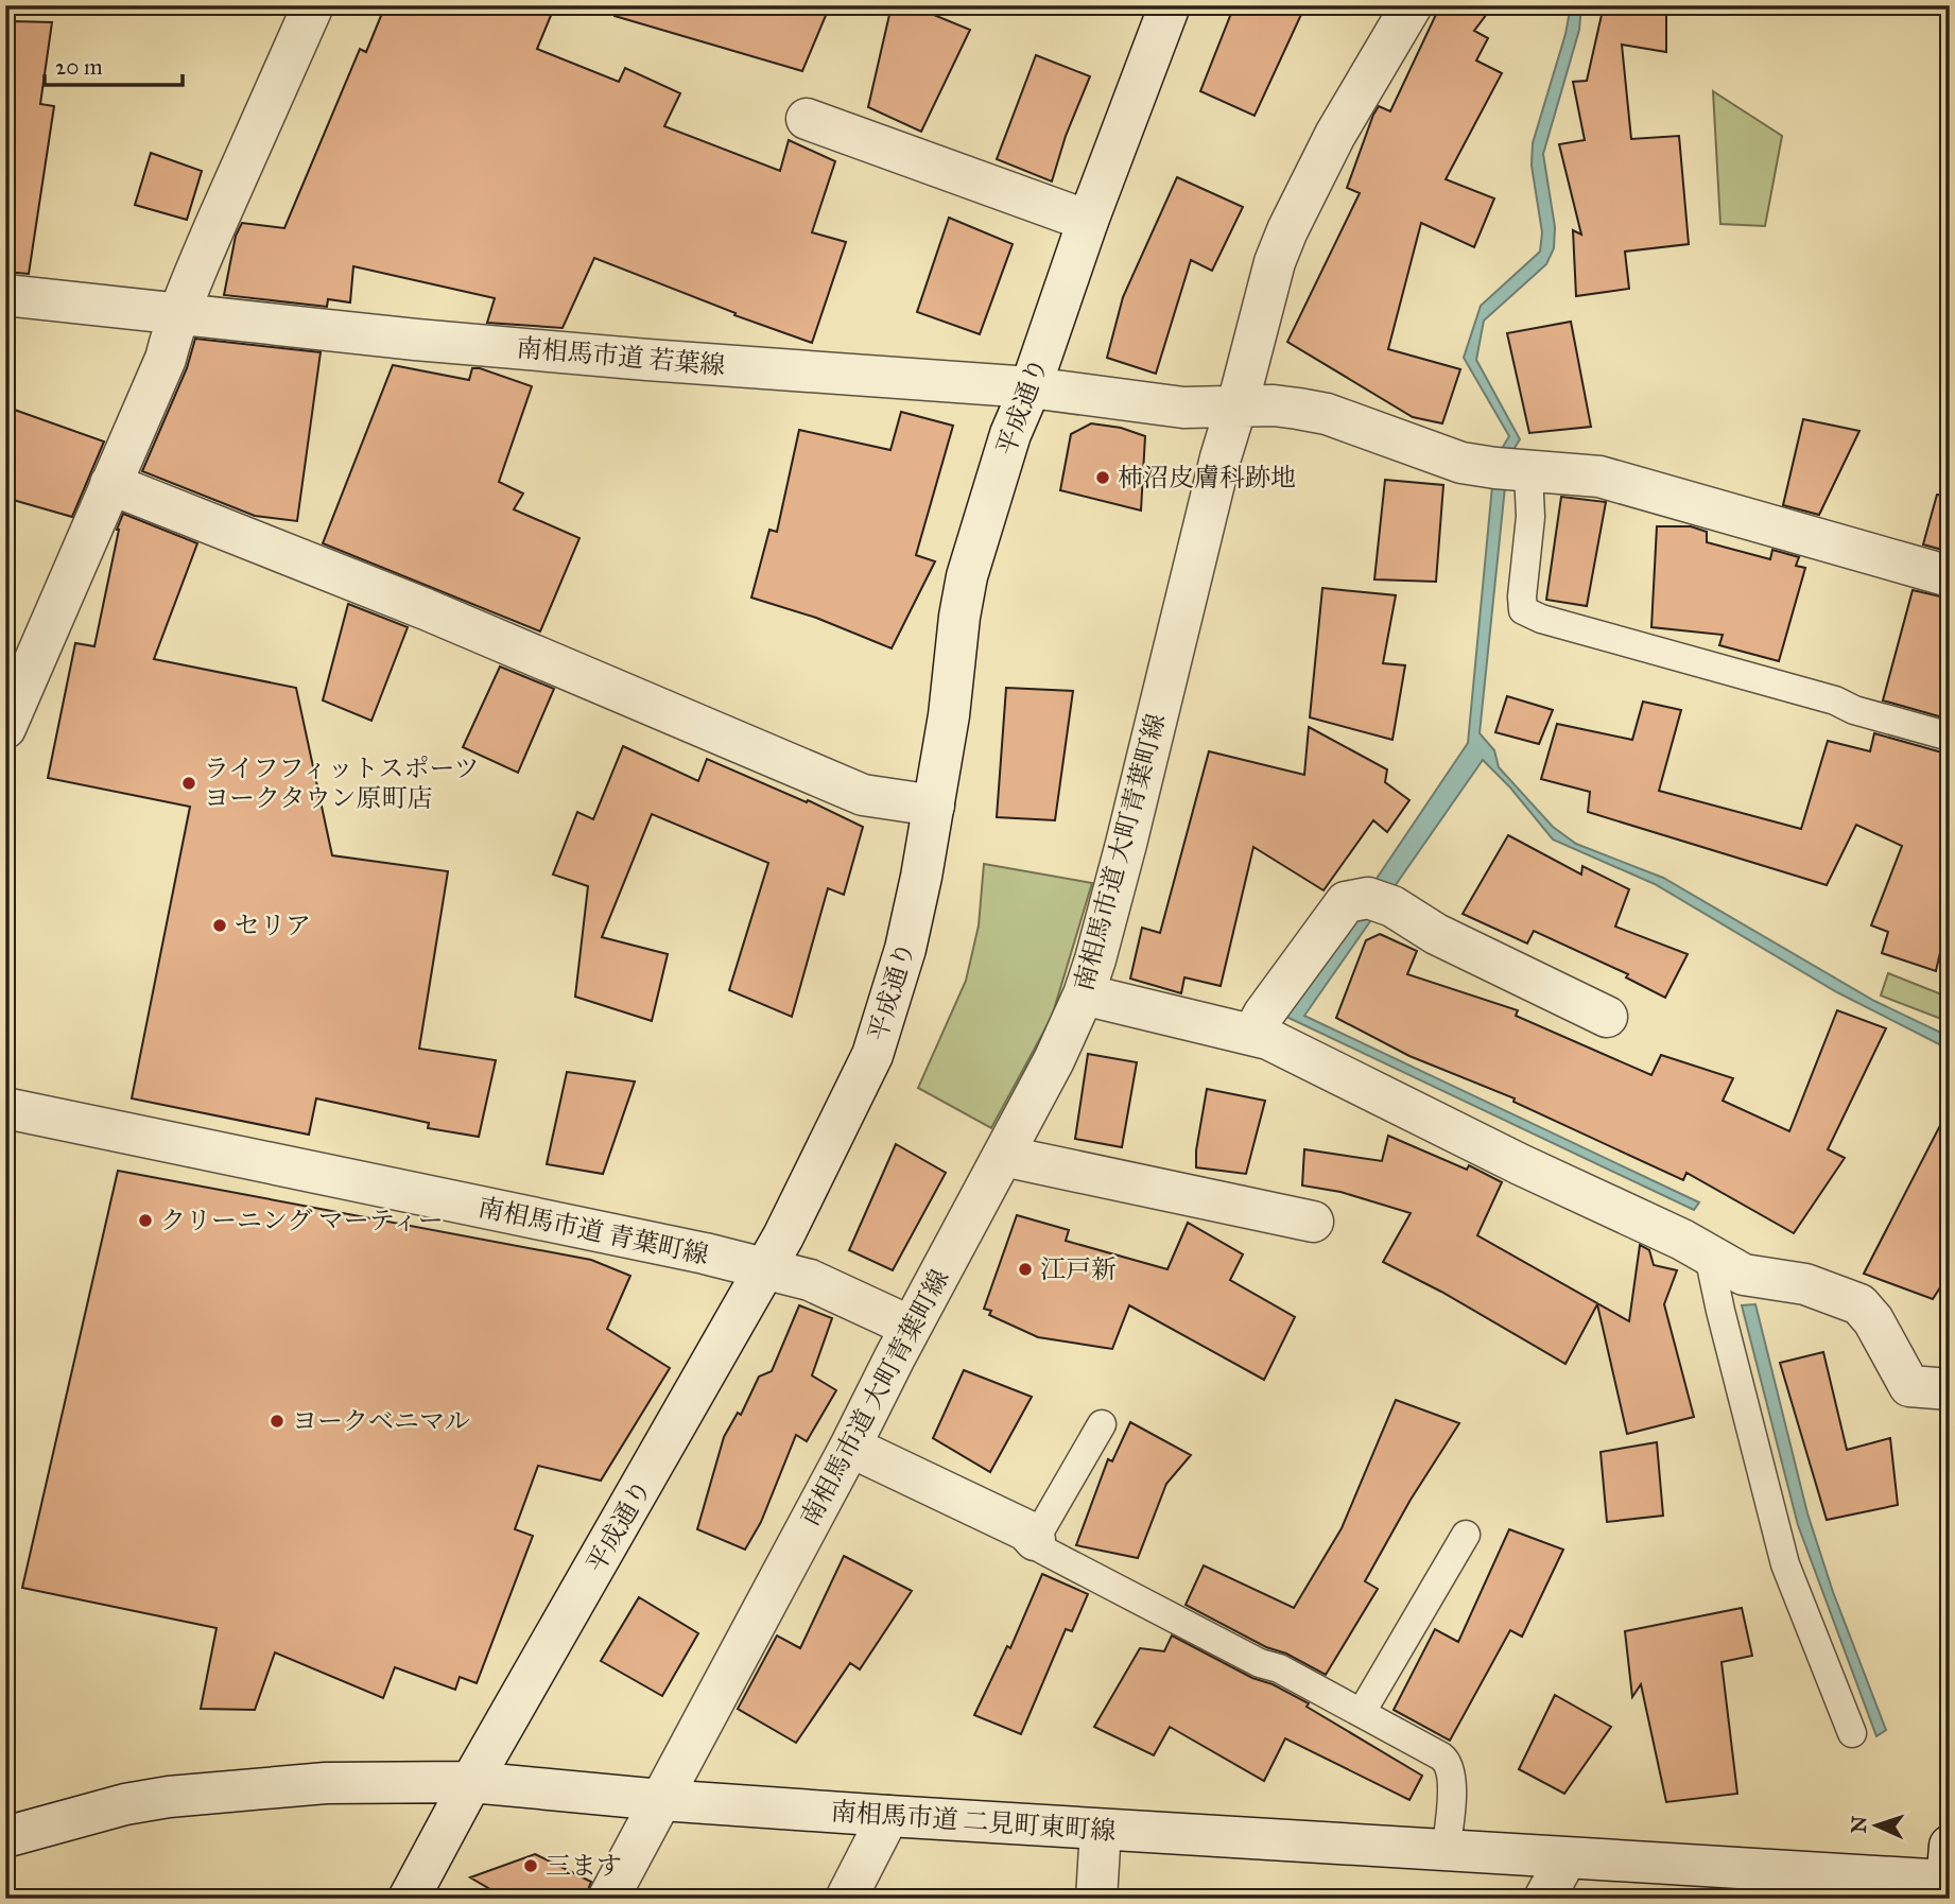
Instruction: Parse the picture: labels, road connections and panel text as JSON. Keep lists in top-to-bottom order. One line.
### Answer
{"streets":{"street":["南相馬市道 若葉線","平成通り","南相馬市道 大町青葉町線","南相馬市道 青葉町線","南相馬市道 二見町東町線"]},"crossings":[["南相馬市道 若葉線","平成通り"],["南相馬市道 若葉線","南相馬市道 大町青葉町線"],["平成通り","南相馬市道 青葉町線"],["平成通り","南相馬市道 二見町東町線"],["南相馬市道 大町青葉町線","南相馬市道 青葉町線"],["南相馬市道 大町青葉町線","南相馬市道 二見町東町線"]],"places":["柿沼皮膚科跡地","ライフフィットスポーツ ヨークタウン原町店","セリア","クリーニング マーティー","江戸新","ヨークベニマル","三ます"],"scale_bar":"20 m","north":"left"}
